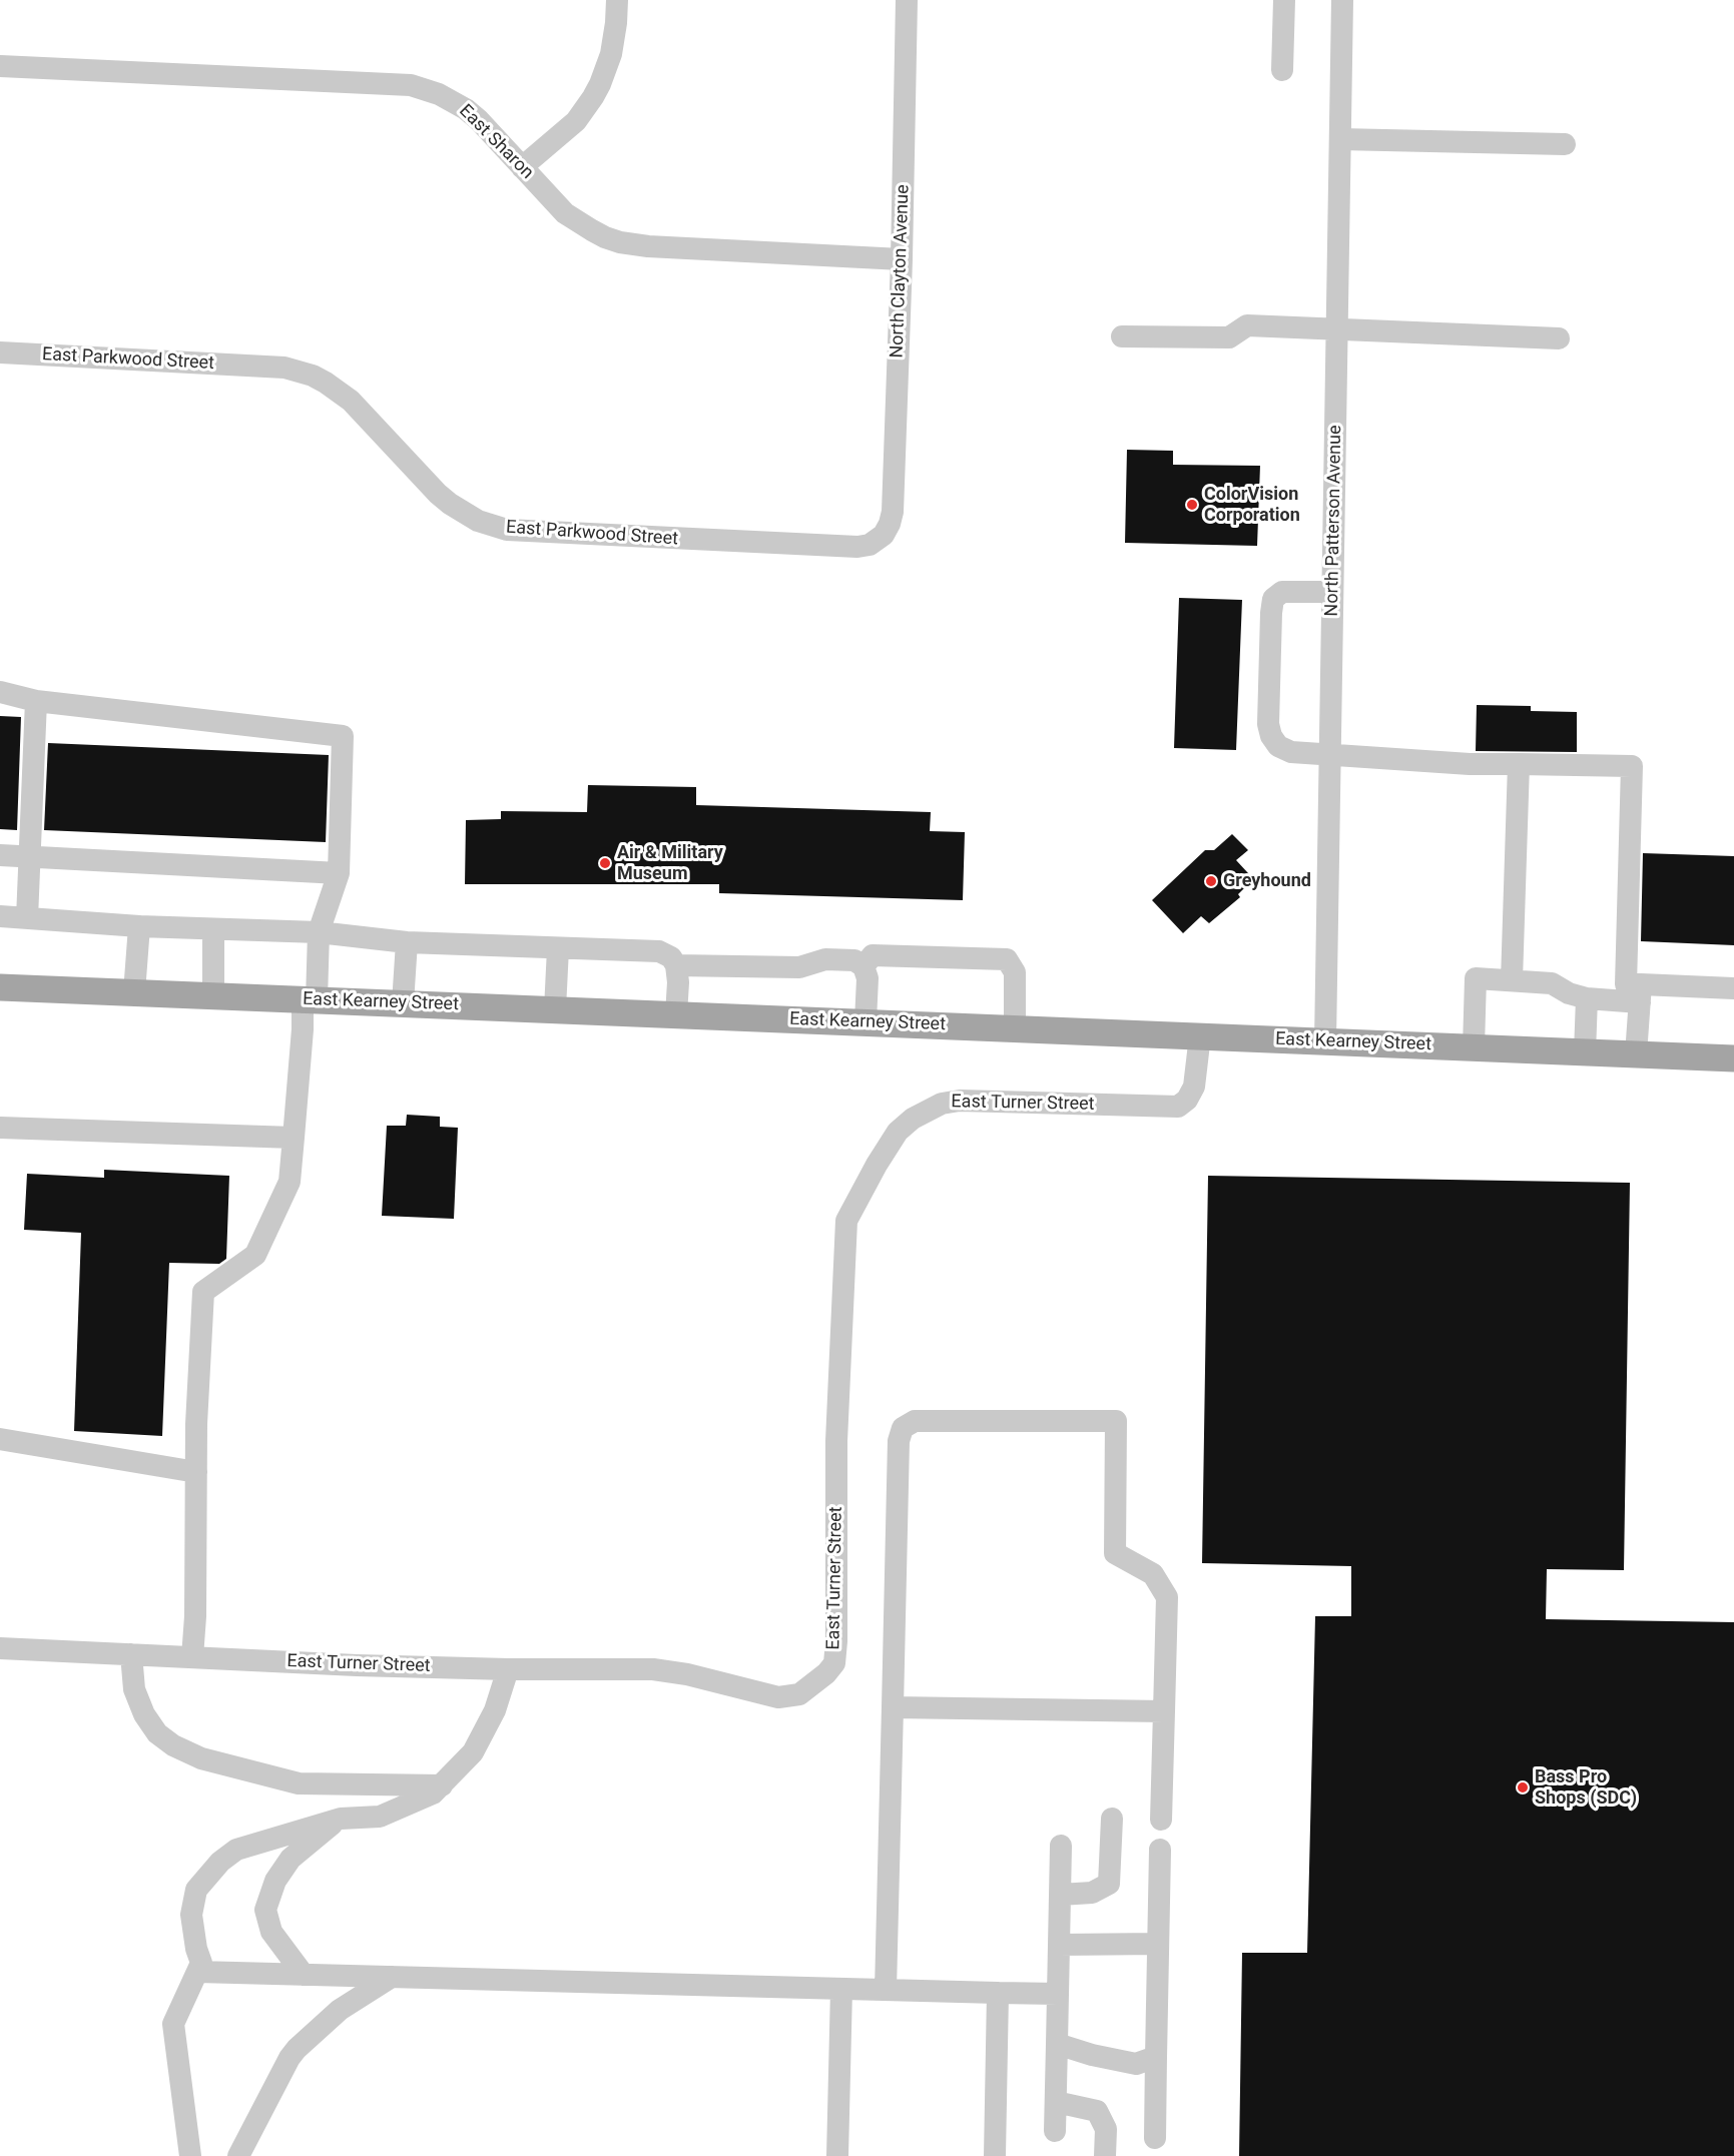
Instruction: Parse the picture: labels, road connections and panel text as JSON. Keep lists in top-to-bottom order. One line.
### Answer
{"streets":{"main road":["East Kearney Street"],"street":["East Sharon","North Clayton Avenue","East Parkwood Street","North Patterson Avenue","East Turner Street"]},"crossings":[["East Sharon","North Clayton Avenue"],["North Clayton Avenue","East Parkwood Street"],["North Patterson Avenue","East Kearney Street"],["East Kearney Street","East Turner Street"]],"places":["ColorVision Corporation","Air & Military Museum","Greyhound","Bass Pro Shops (SDC)"]}
